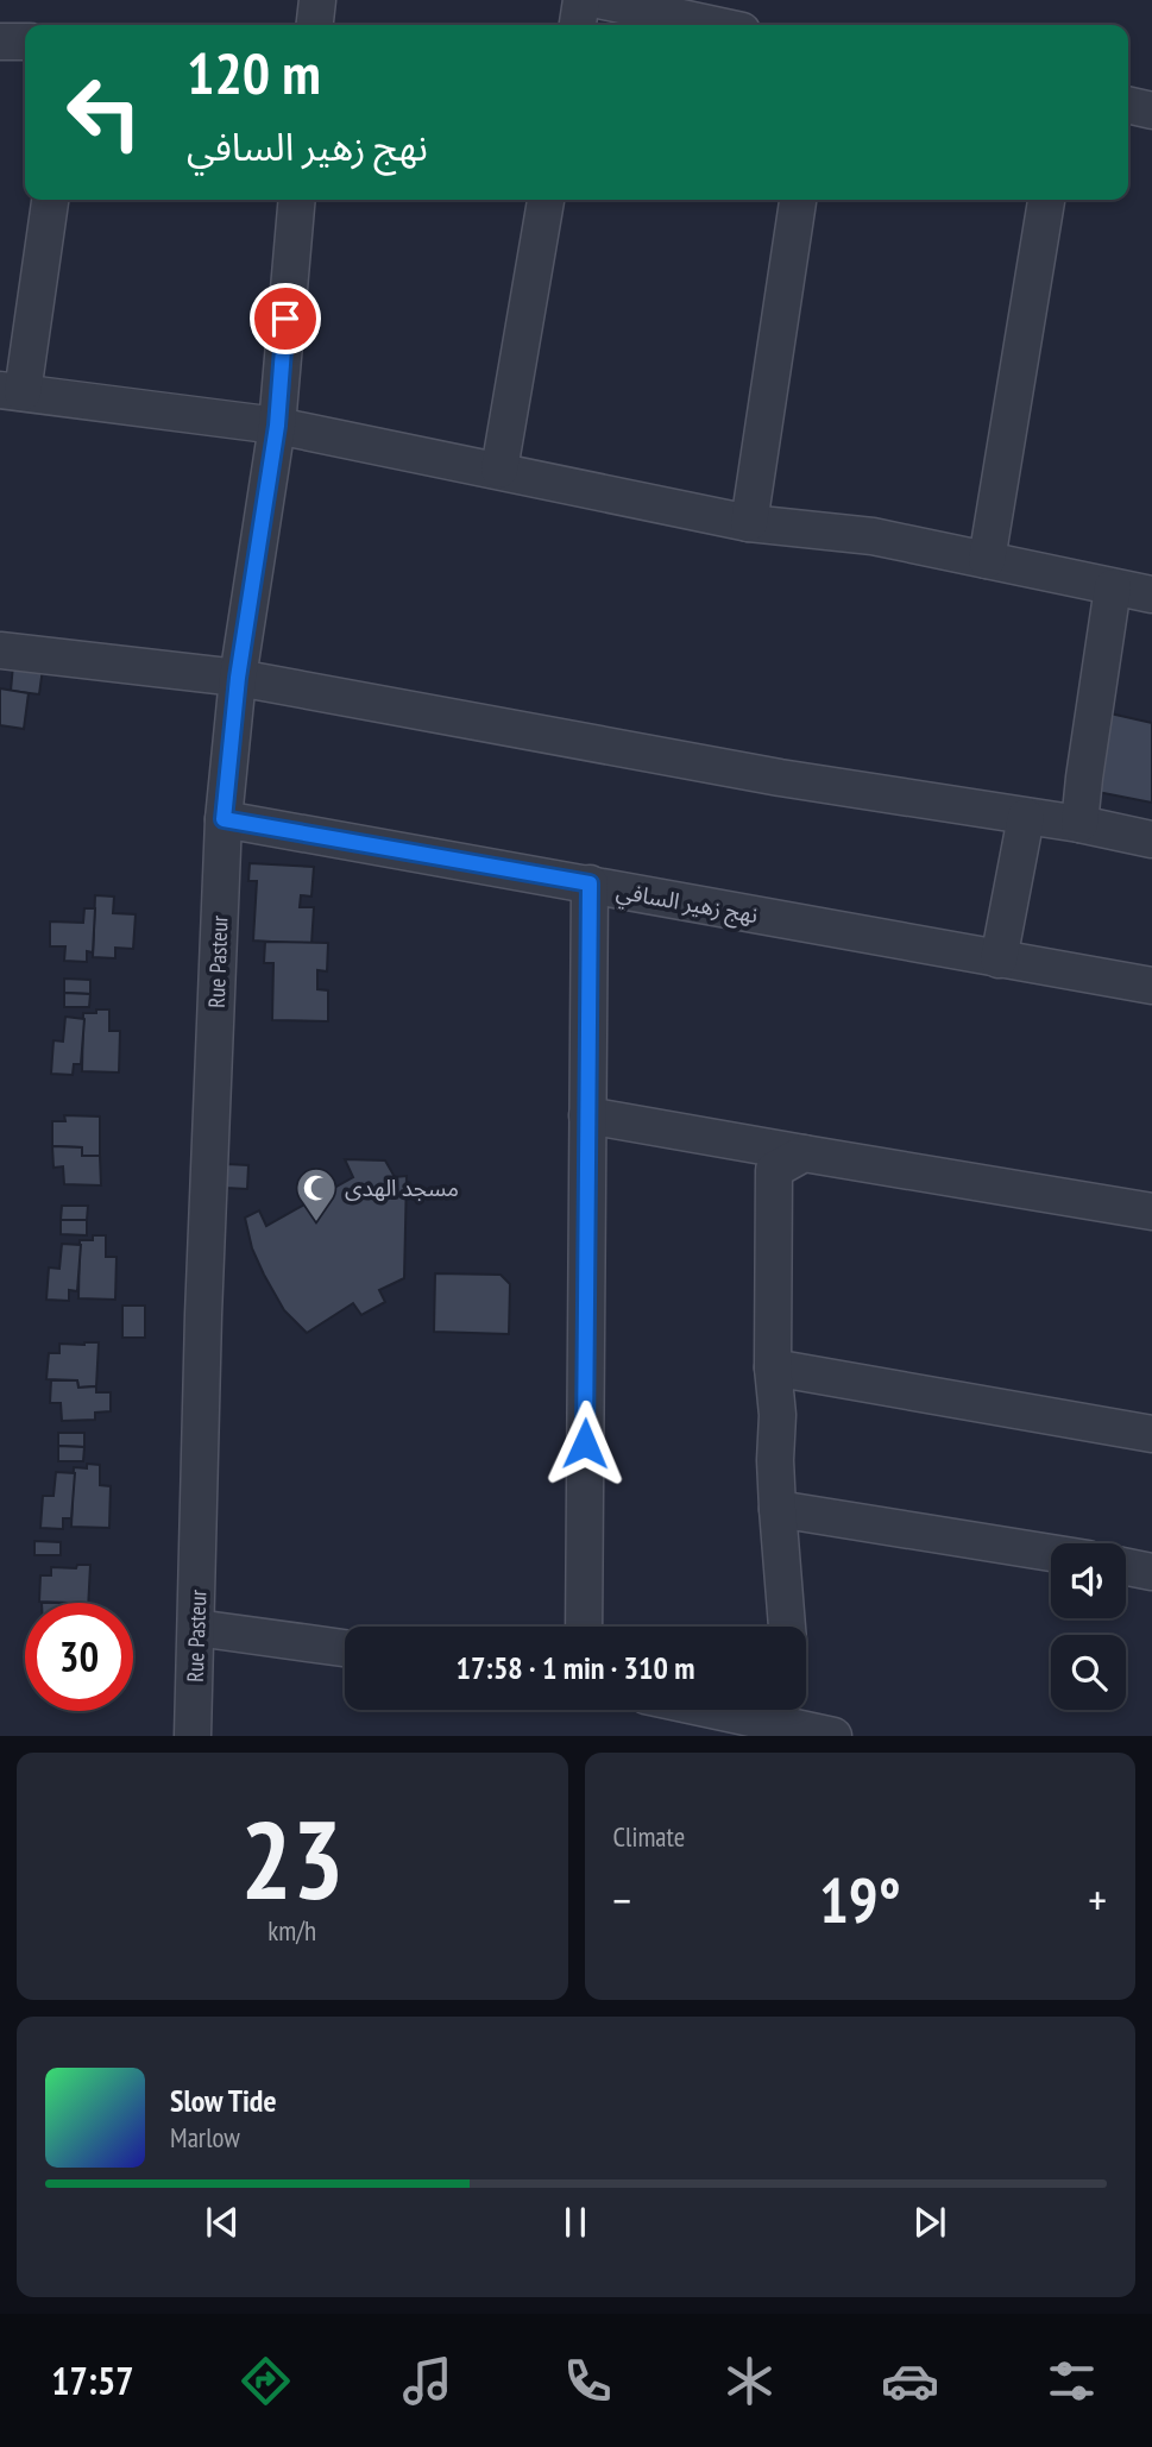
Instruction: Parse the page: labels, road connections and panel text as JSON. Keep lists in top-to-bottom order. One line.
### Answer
{"streets":{"street":["نهج زهير السافي","Rue Pasteur"]},"crossings":[["نهج زهير السافي","Rue Pasteur"]],"places":{"mosque":["مسجد الهدى"]},"page":{"turn":["120 m","نهج زهير السافي"],"limit":"30","trip":"17:58 · 1 min · 310 m","tile":[["23","km/h"],"Climate"],"heat":["−","19°","+"],"song":["Slow Tide","Marlow"],"tabs":"17:57"}}
